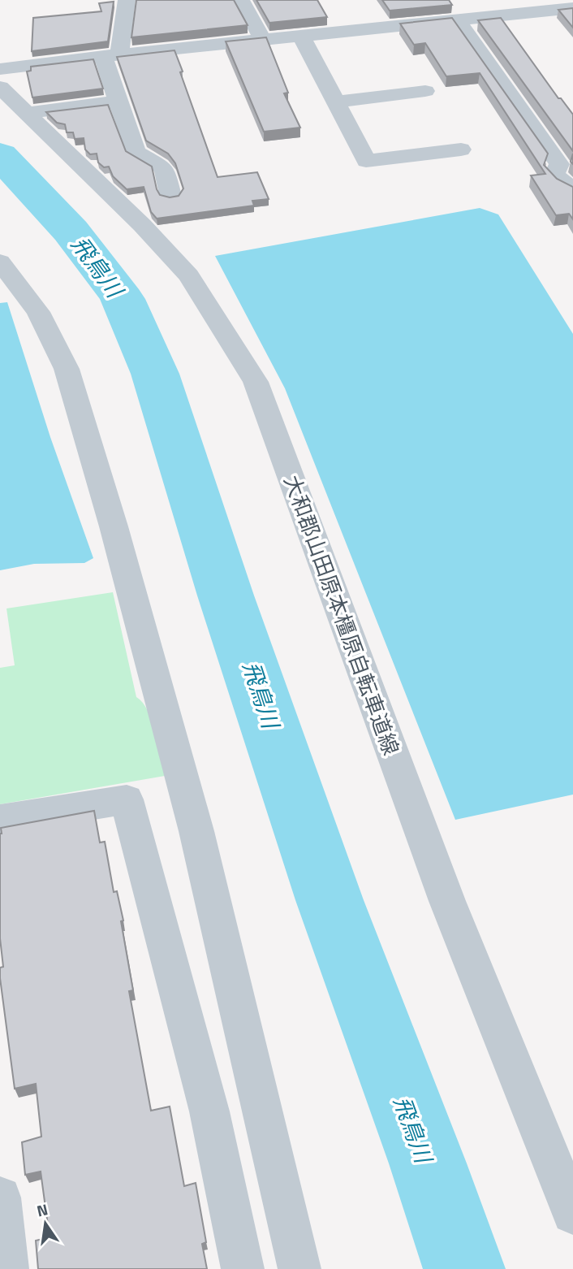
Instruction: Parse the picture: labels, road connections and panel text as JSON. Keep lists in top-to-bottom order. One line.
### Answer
{"streets":{"street":["大和郡山田原本橿原自転車道線"]},"water":["飛鳥川"],"north":"top"}
